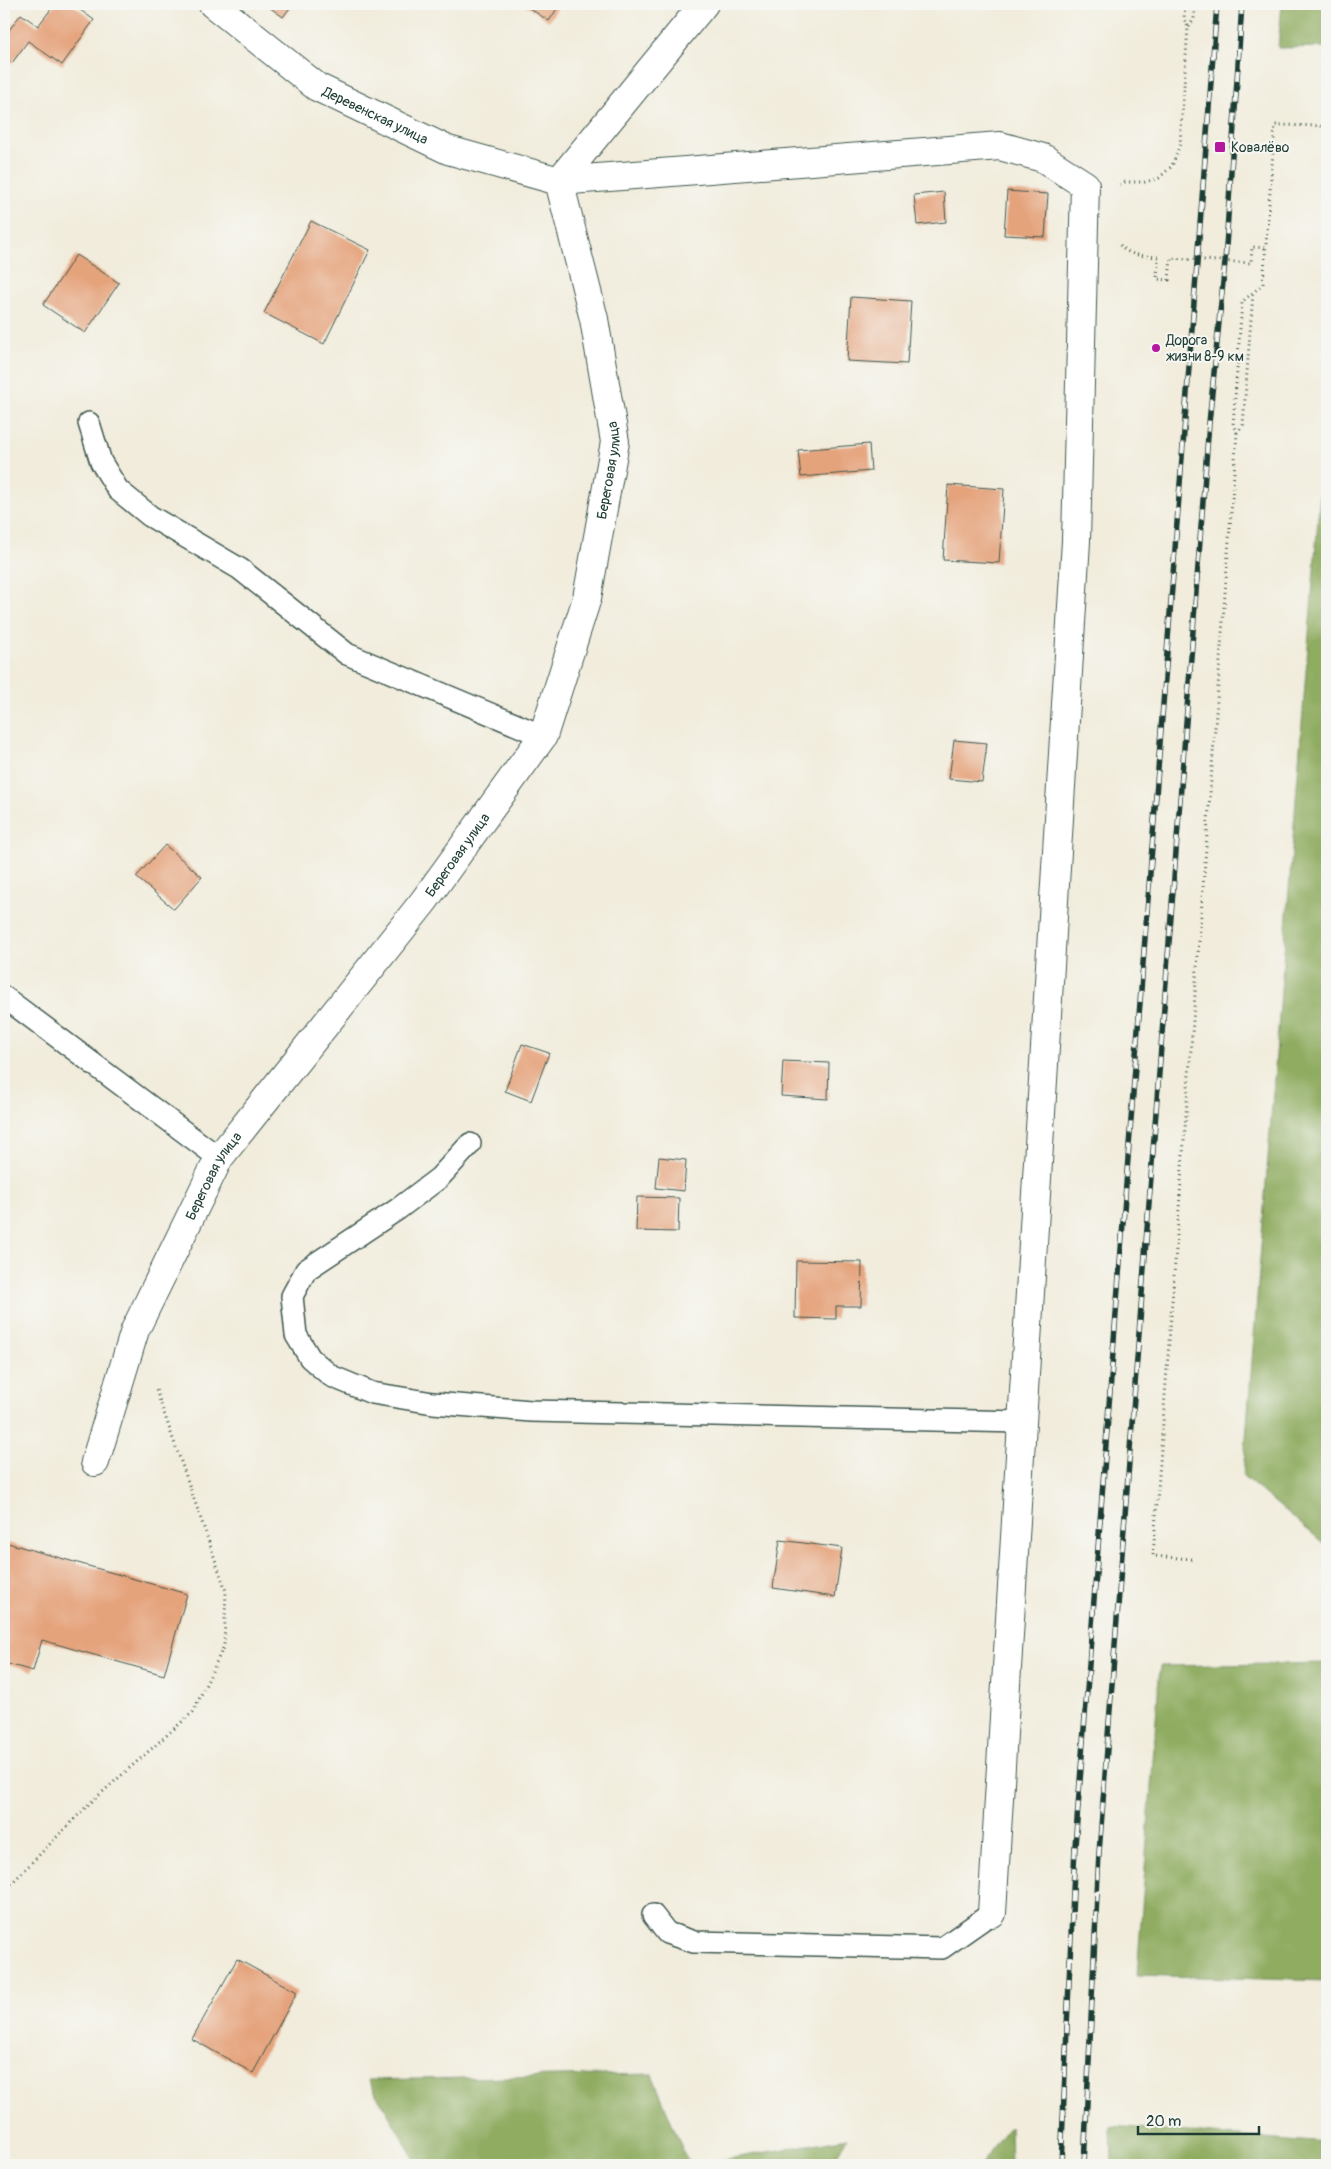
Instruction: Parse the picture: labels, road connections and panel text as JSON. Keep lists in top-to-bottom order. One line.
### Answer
{"streets":{"street":["Деревенская улица","Береговая улица"]},"crossings":[["Деревенская улица","Береговая улица"]],"places":{"transit":["Ковалёво"],"other":["Дорога жизни 8-9 км"]},"scale_bar":"20 m"}
